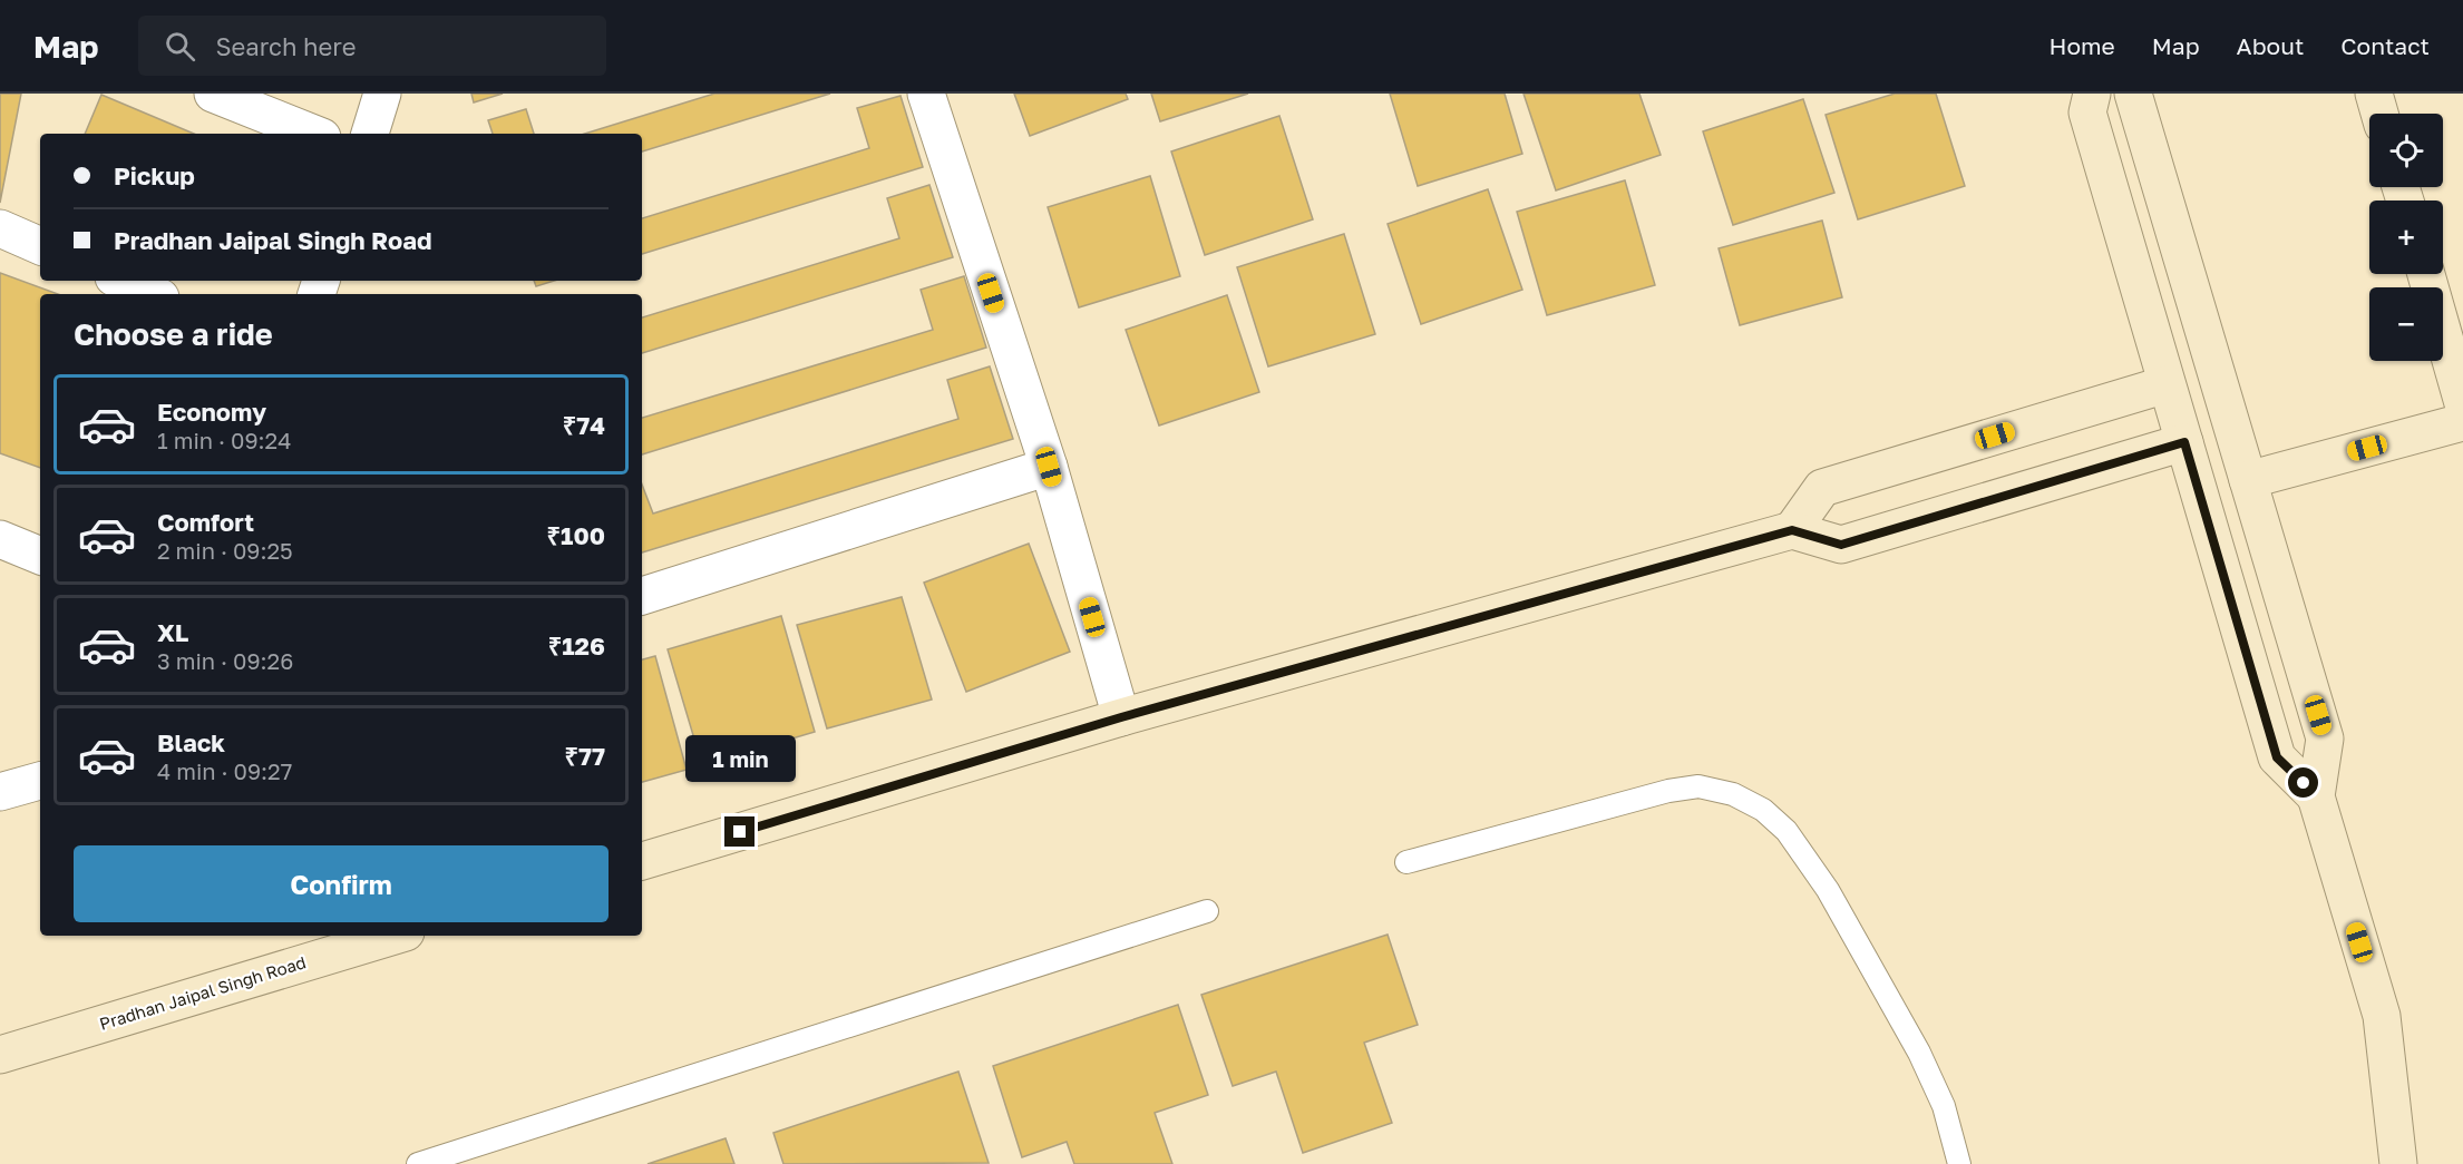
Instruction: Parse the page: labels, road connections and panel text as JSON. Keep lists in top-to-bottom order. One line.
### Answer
{"streets":{"street":["Pradhan Jaipal Singh Road"]},"page":{"header":"Map","search":"Search here","nav":["Home","Map","About","Contact"],"map_buttons":["+","−"],"banner":["Pickup","Pradhan Jaipal Singh Road"],"heading":"Choose a ride","list":[{"name":"Economy","note":"1 min · 09:24","value":"₹74"},{"name":"Comfort","note":"2 min · 09:25","value":"₹100"},{"name":"XL","note":"3 min · 09:26","value":"₹126"},{"name":"Black","note":"4 min · 09:27","value":"₹77"}],"bubble":"1 min","buttons":"Confirm"}}
